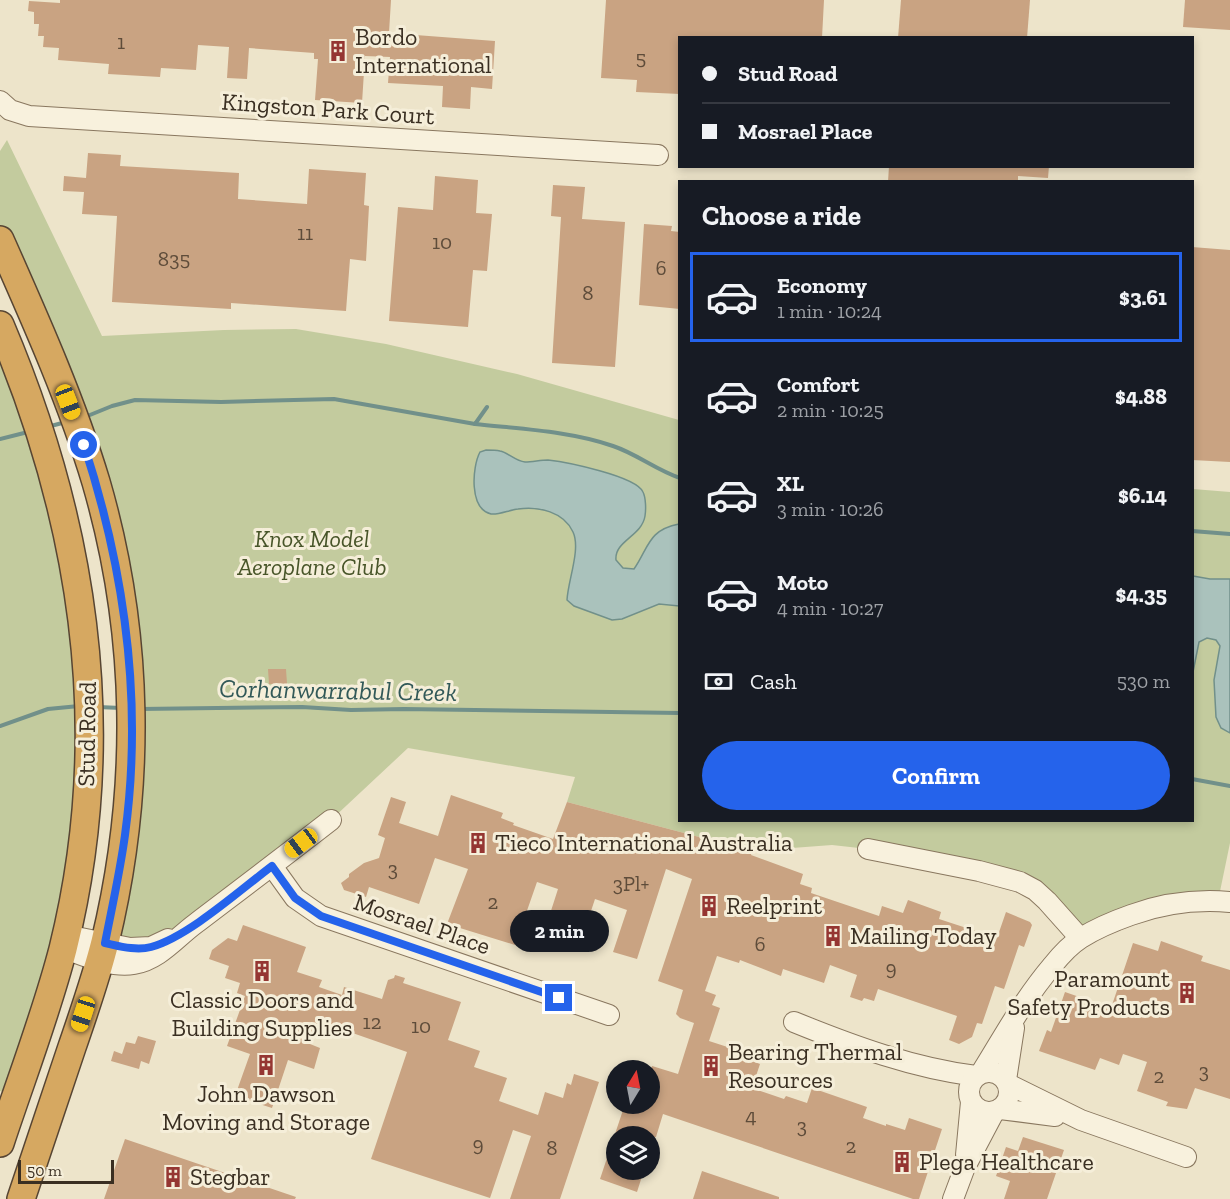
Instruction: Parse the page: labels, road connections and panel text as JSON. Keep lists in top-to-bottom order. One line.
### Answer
{"streets":{"highway":["Stud Road"],"street":["Kingston Park Court","Mosrael Place"]},"water":["Corhanwarrabul Creek"],"parks":["Knox Model Aeroplane Club"],"places":{"building":["Bordo International","Tieco International Australia","Reelprint","Mailing Today","Classic Doors and Building Supplies","Paramount Safety Products","John Dawson Moving and Storage","Bearing Thermal Resources","Plega Healthcare","Stegbar"]},"house_numbers":["1","5","11","10","835","6","8","3","3Pl+","2","6","9","12","10","3","2","4","3","9","2","8"],"scale_bar":"50 m","north":"top","page":{"banner":["Stud Road","Mosrael Place"],"heading":"Choose a ride","list":[{"name":"Economy","note":"1 min · 10:24","value":"$3.61"},{"name":"Comfort","note":"2 min · 10:25","value":"$4.88"},{"name":"XL","note":"3 min · 10:26","value":"$6.14"},{"name":"Moto","note":"4 min · 10:27","value":"$4.35"}],"pay":["Cash","530 m"],"buttons":"Confirm","bubble":"2 min","scale":"50 m"}}
